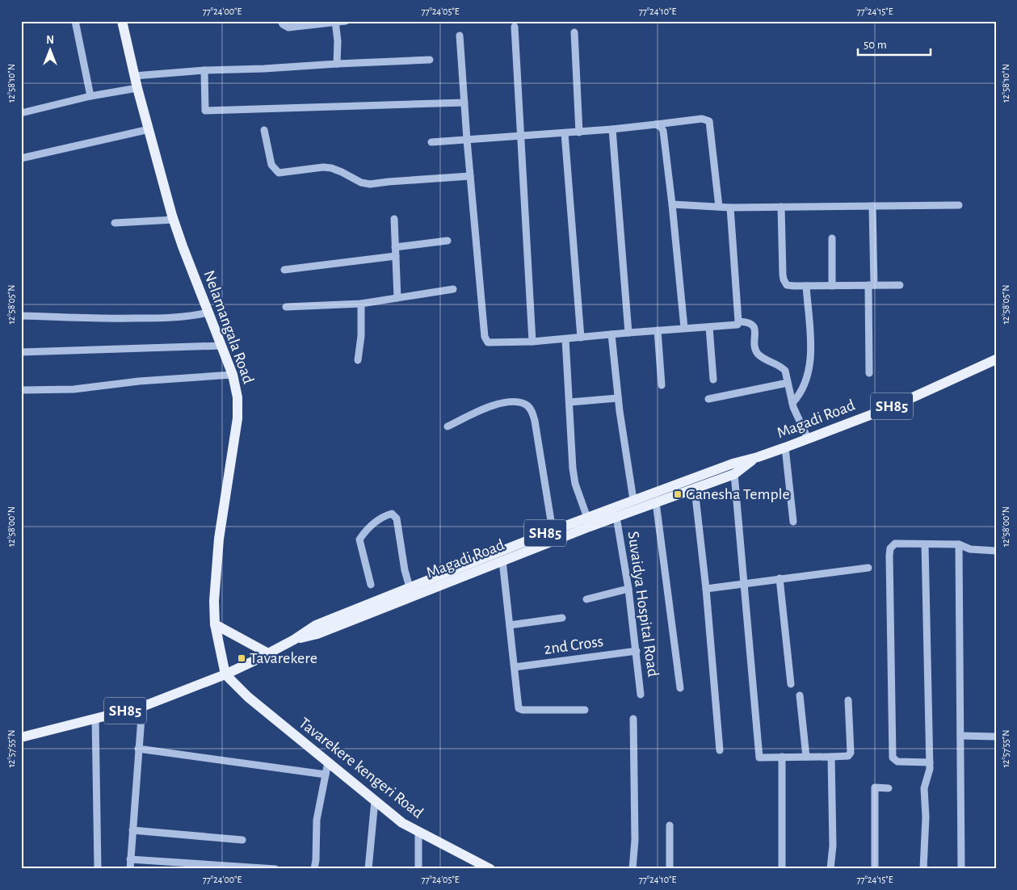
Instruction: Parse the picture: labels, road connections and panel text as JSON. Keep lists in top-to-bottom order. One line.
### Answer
{"streets":{"main road":["Nelamangala Road","SH85","Magadi Road","Tavarekere kengeri Road"],"street":["Suvaidya Hospital Road","2nd Cross"]},"crossings":[["Nelamangala Road","Magadi Road"],["Nelamangala Road","Tavarekere kengeri Road"],["Magadi Road","Suvaidya Hospital Road"],["Magadi Road","Tavarekere kengeri Road"],["Suvaidya Hospital Road","2nd Cross"]],"places":{"transit":["Ganesha Temple","Tavarekere"]},"scale_bar":"50 m","north":"top","coordinates":["77°24'00\"E","77°24'05\"E","77°24'10\"E","77°24'15\"E","12°58'10\"N","12°58'05\"N","12°58'00\"N","12°57'55\"N"]}
